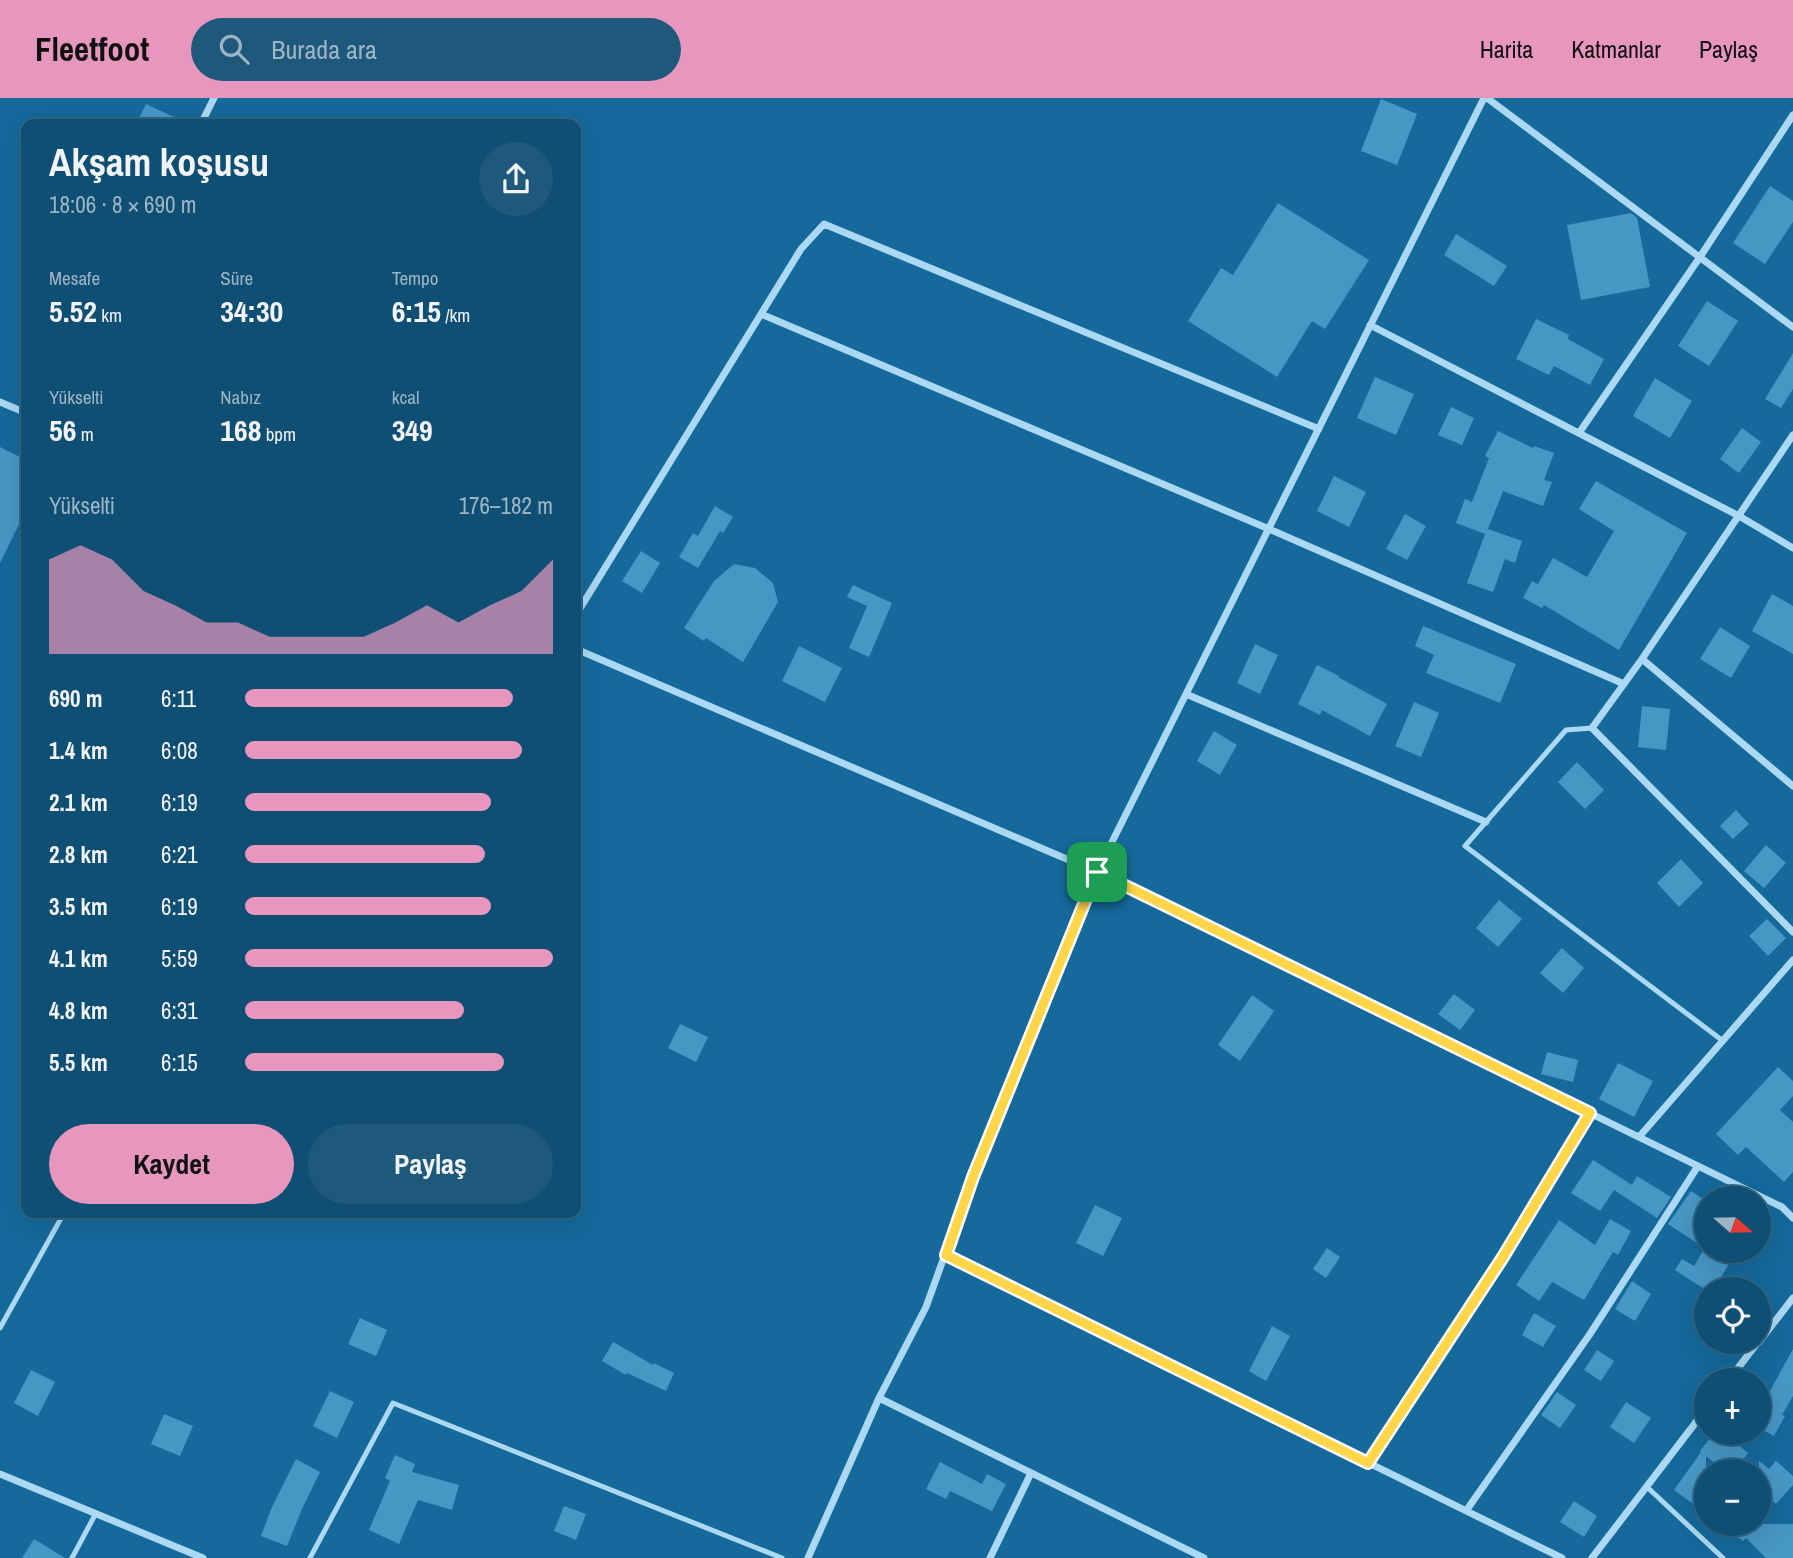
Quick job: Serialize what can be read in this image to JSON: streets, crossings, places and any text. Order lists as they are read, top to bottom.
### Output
{
  "north": "right",
  "page": {
    "header": "Fleetfoot",
    "search": "Burada ara",
    "nav": ["Harita", "Katmanlar", "Paylaş"],
    "heading": ["Akşam koşusu", "18:06 · 8 × 690 m"],
    "stats": [
      ["Mesafe", "5.52 km"],
      ["Süre", "34:30"],
      ["Tempo", "6:15 /km"],
      ["Yükselti", "56 m"],
      ["Nabız", "168 bpm"],
      ["kcal", "349"]
    ],
    "chart": ["Yükselti", "176–182 m"],
    "list": [
      {
        "name": "690 m",
        "note": "6:11"
      },
      {
        "name": "1.4 km",
        "note": "6:08"
      },
      {
        "name": "2.1 km",
        "note": "6:19"
      },
      {
        "name": "2.8 km",
        "note": "6:21"
      },
      {
        "name": "3.5 km",
        "note": "6:19"
      },
      {
        "name": "4.1 km",
        "note": "5:59"
      },
      {
        "name": "4.8 km",
        "note": "6:31"
      },
      {
        "name": "5.5 km",
        "note": "6:15"
      }
    ],
    "buttons": ["Kaydet", "Paylaş"],
    "map_buttons": ["+", "−"]
  }
}
